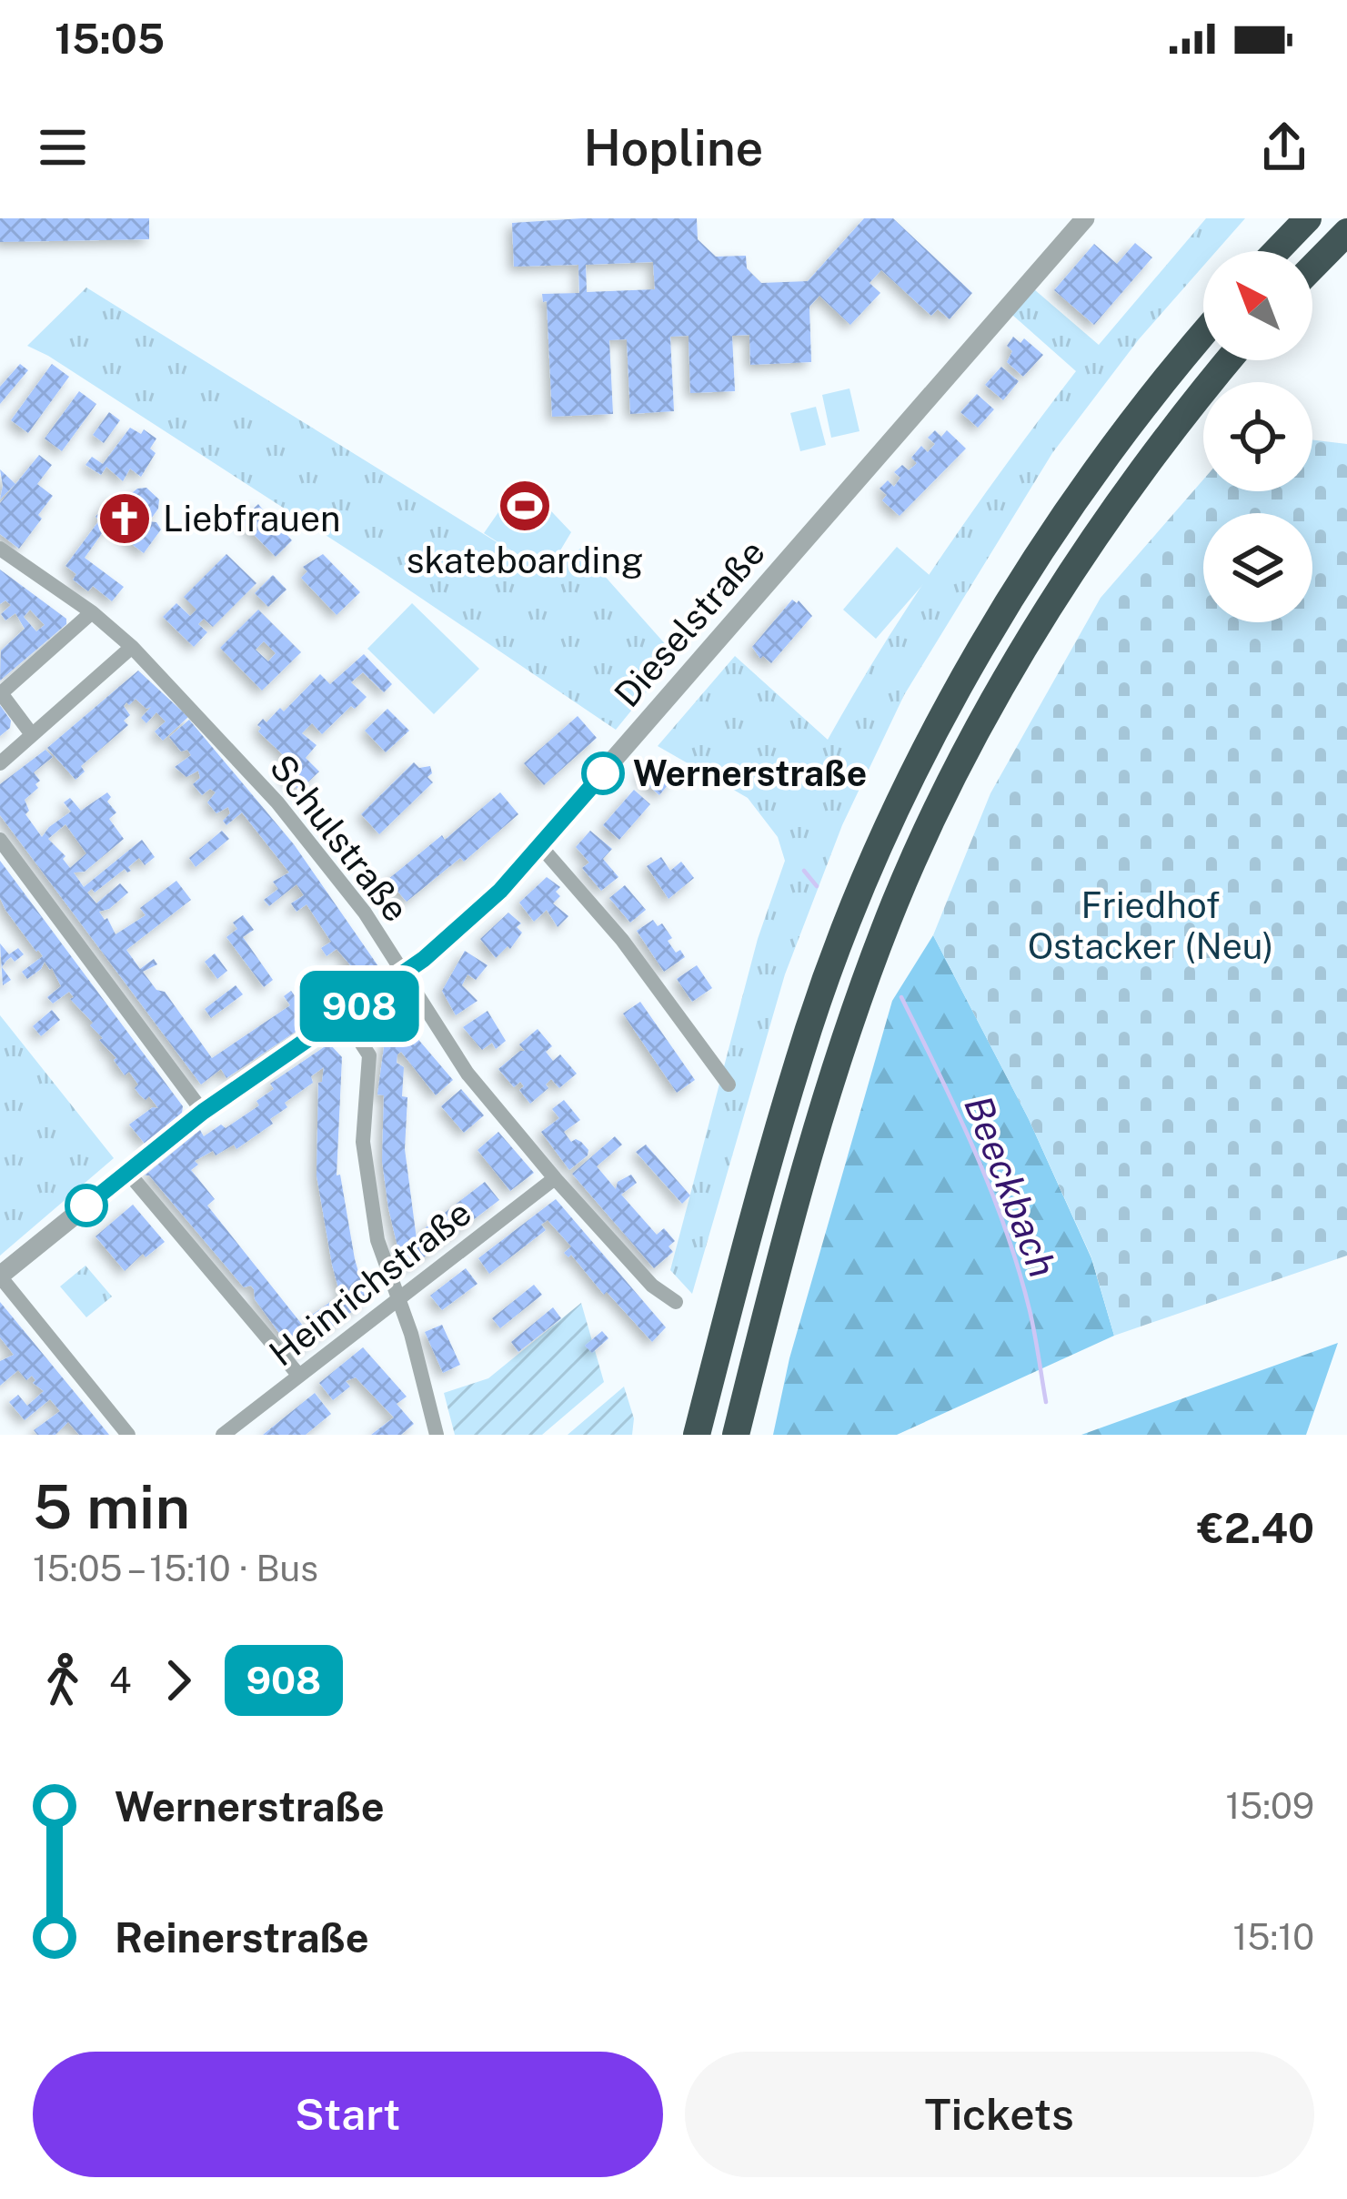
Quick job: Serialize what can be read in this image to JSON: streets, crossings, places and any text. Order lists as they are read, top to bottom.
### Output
{
  "streets": {
    "street": ["Dieselstraße", "Schulstraße", "Heinrichstraße"]
  },
  "crossings": [
    ["Dieselstraße", "Schulstraße"],
    ["Schulstraße", "Heinrichstraße"]
  ],
  "water": ["Beeckbach"],
  "parks": ["Friedhof Ostacker (Neu)"],
  "places": {
    "sports": ["skateboarding"],
    "church": ["Liebfrauen"],
    "other": ["Wernerstraße"]
  },
  "lines": ["bus line 908"],
  "north": "top left",
  "page": {
    "status": "15:05",
    "header": "Hopline",
    "on_map": "908",
    "heading": ["5 min", "15:05 – 15:10 · Bus", "€2.40"],
    "legs": ["4", "908"],
    "list": [
      {
        "name": "Wernerstraße",
        "value": "15:09"
      },
      {
        "name": "Reinerstraße",
        "value": "15:10"
      }
    ],
    "buttons": ["Start", "Tickets"]
  }
}
